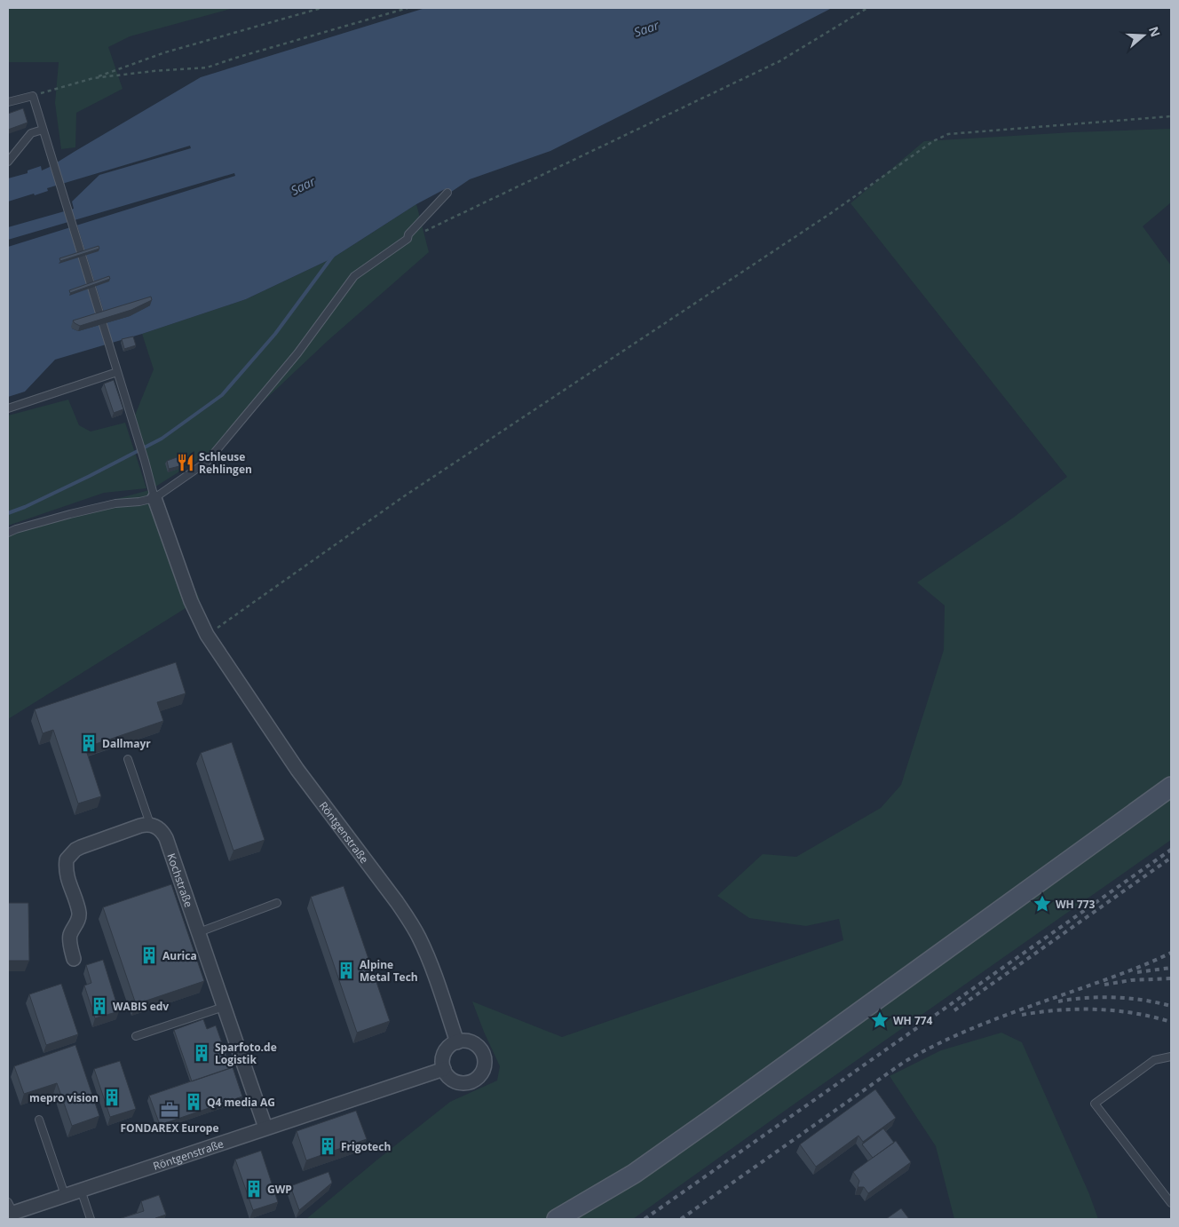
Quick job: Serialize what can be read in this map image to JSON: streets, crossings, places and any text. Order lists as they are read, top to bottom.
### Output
{
  "streets": {
    "street": ["Röntgenstraße", "Kochstraße"]
  },
  "crossings": [
    ["Röntgenstraße", "Kochstraße"]
  ],
  "water": ["Saar"],
  "places": {
    "restaurant": ["Schleuse Rehlingen"],
    "building": [
      "Dallmayr",
      "Aurica",
      "Alpine Metal Tech",
      "WABIS edv",
      "Sparfoto.de Logistik",
      "mepro vision",
      "Q4 media AG",
      "Frigotech",
      "GWP"
    ],
    "place": ["WH 773", "WH 774"],
    "office": ["FONDAREX Europe"]
  },
  "north": "right"
}
